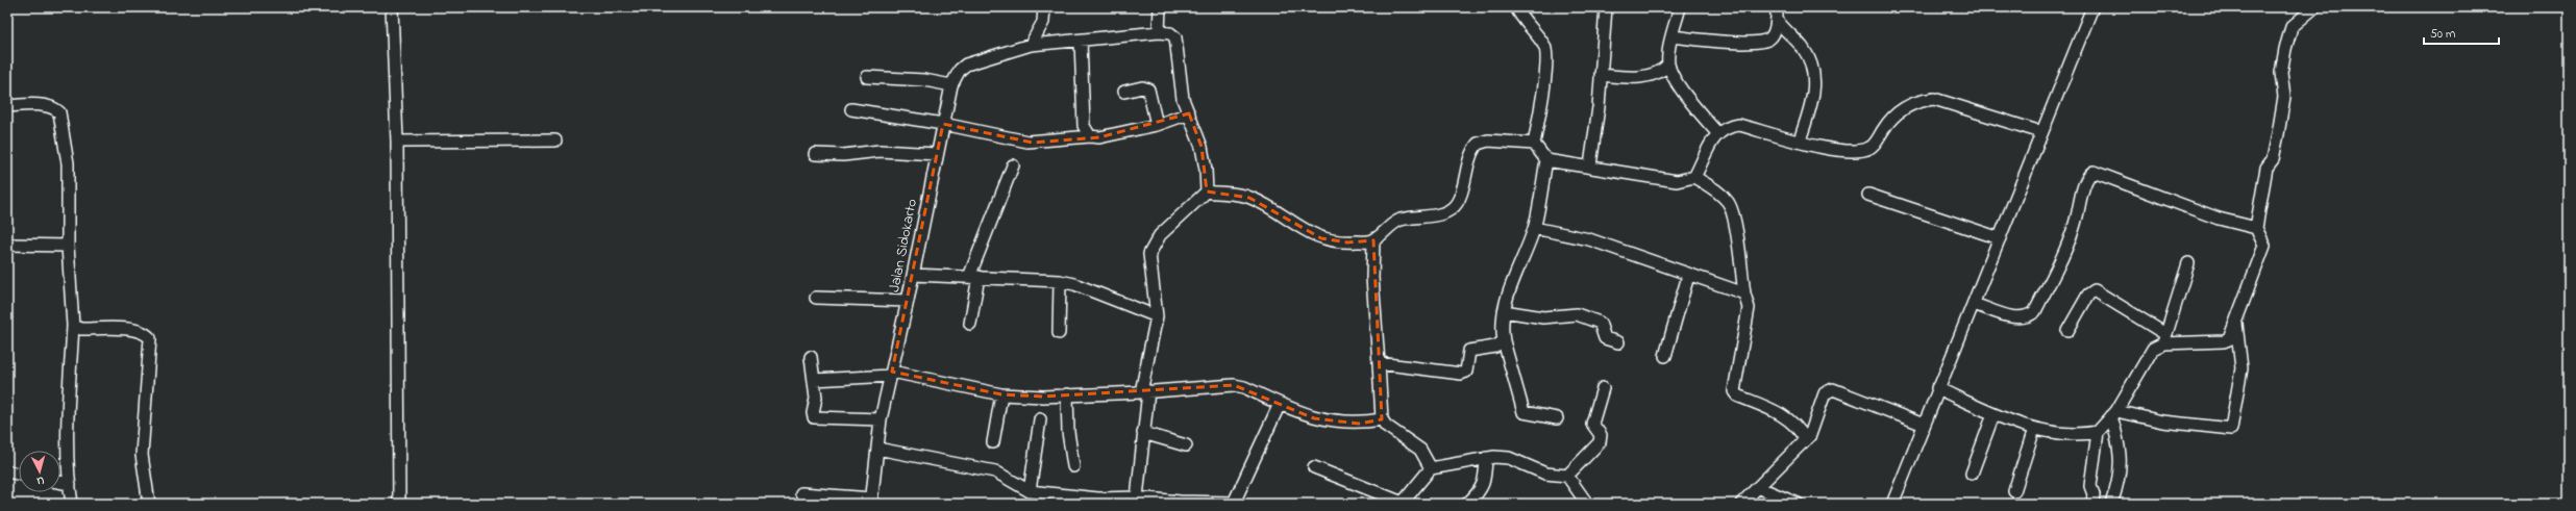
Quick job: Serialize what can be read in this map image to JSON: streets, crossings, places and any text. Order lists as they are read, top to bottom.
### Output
{
  "streets": {
    "street": ["Jalan Sidokarto"]
  },
  "scale_bar": "50 m",
  "north": "bottom"
}
